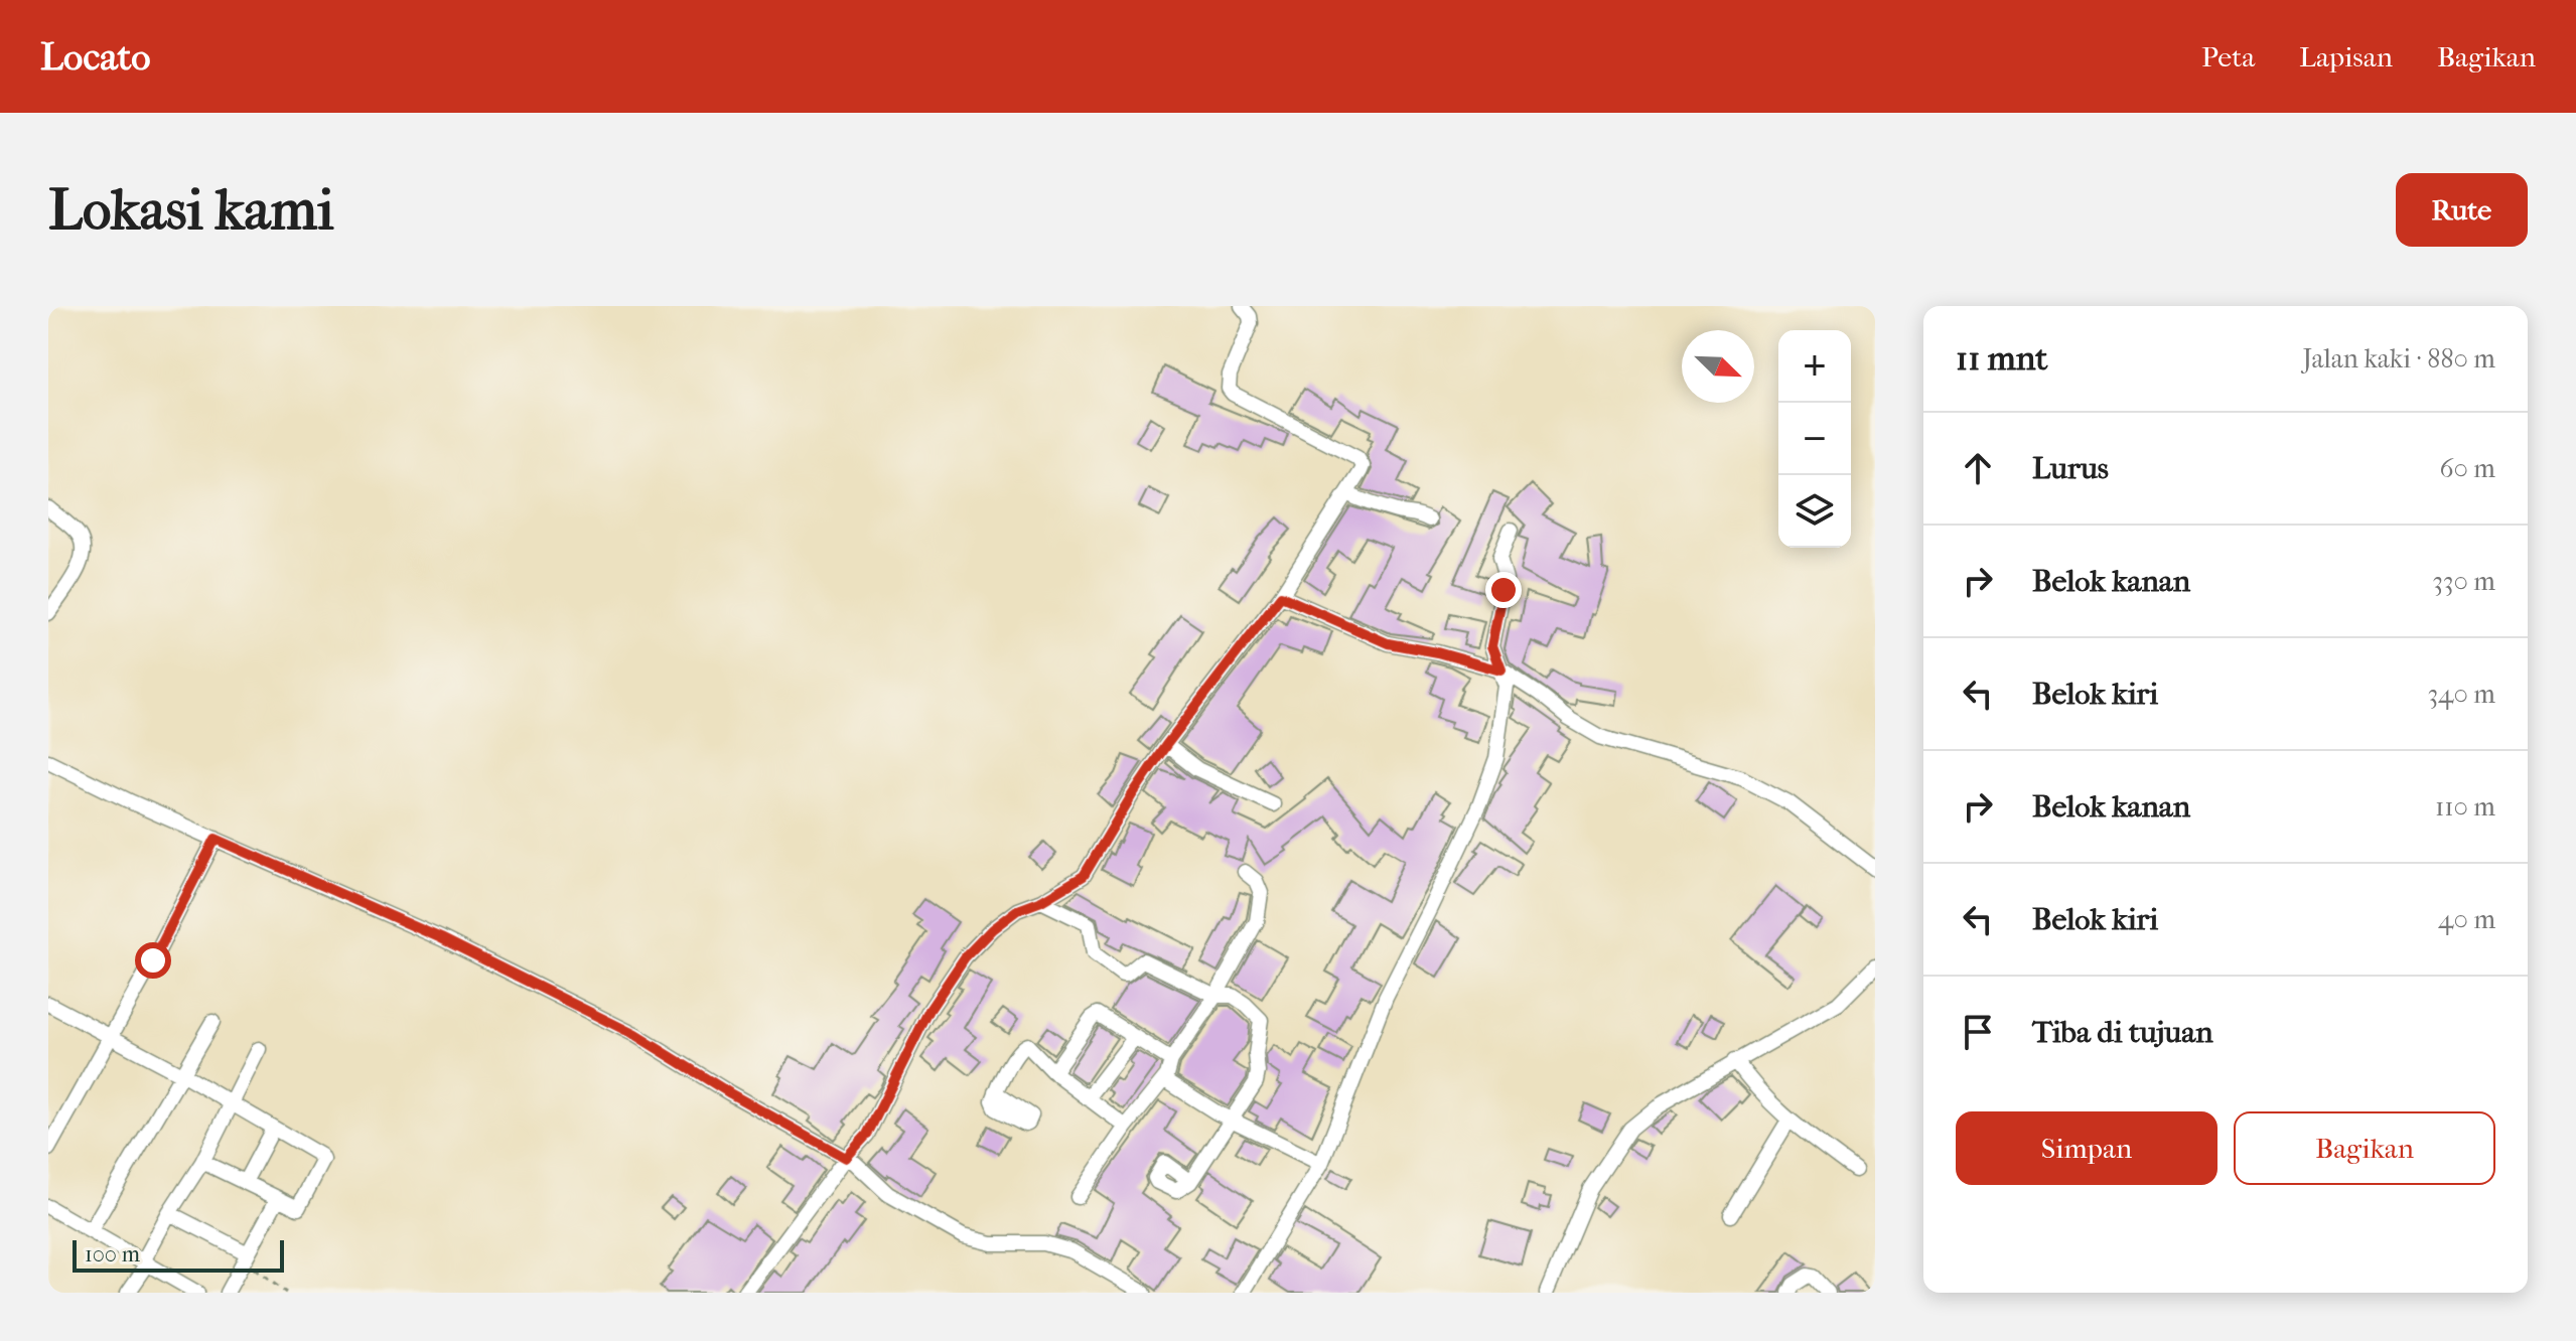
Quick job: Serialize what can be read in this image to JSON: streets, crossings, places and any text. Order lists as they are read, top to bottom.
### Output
{
  "scale_bar": "100 m",
  "north": "bottom right",
  "page": {
    "header": "Locato",
    "nav": ["Peta", "Lapisan", "Bagikan"],
    "buttons": [
      "Rute",
      ["Simpan", "Bagikan"]
    ],
    "title": "Lokasi kami",
    "heading": ["11 mnt", "Jalan kaki · 880 m"],
    "map_buttons": ["+", "−"],
    "list": [
      ["Lurus", "60 m"],
      ["Belok kanan", "330 m"],
      ["Belok kiri", "340 m"],
      ["Belok kanan", "110 m"],
      ["Belok kiri", "40 m"],
      "Tiba di tujuan"
    ],
    "scale": "100 m"
  }
}
